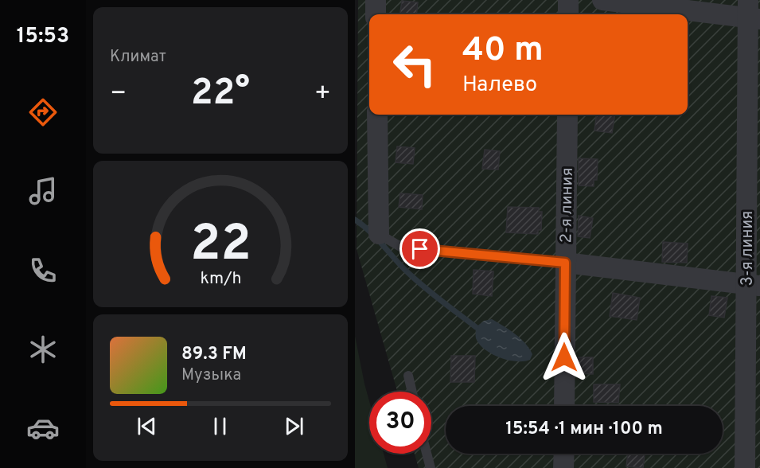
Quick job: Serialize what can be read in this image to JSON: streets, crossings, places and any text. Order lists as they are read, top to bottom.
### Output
{
  "streets": {
    "street": ["2-я линия", "3-я линия"]
  },
  "page": {
    "tabs": "15:53",
    "tile": "Климат",
    "turn": ["40 m", "Налево"],
    "heat": ["−", "22°", "+"],
    "song": ["89.3 FM", "Музыка"],
    "limit": "30",
    "trip": "15:54 · 1 мин · 100 m",
    "gauge": ["22", "km/h"]
  }
}
